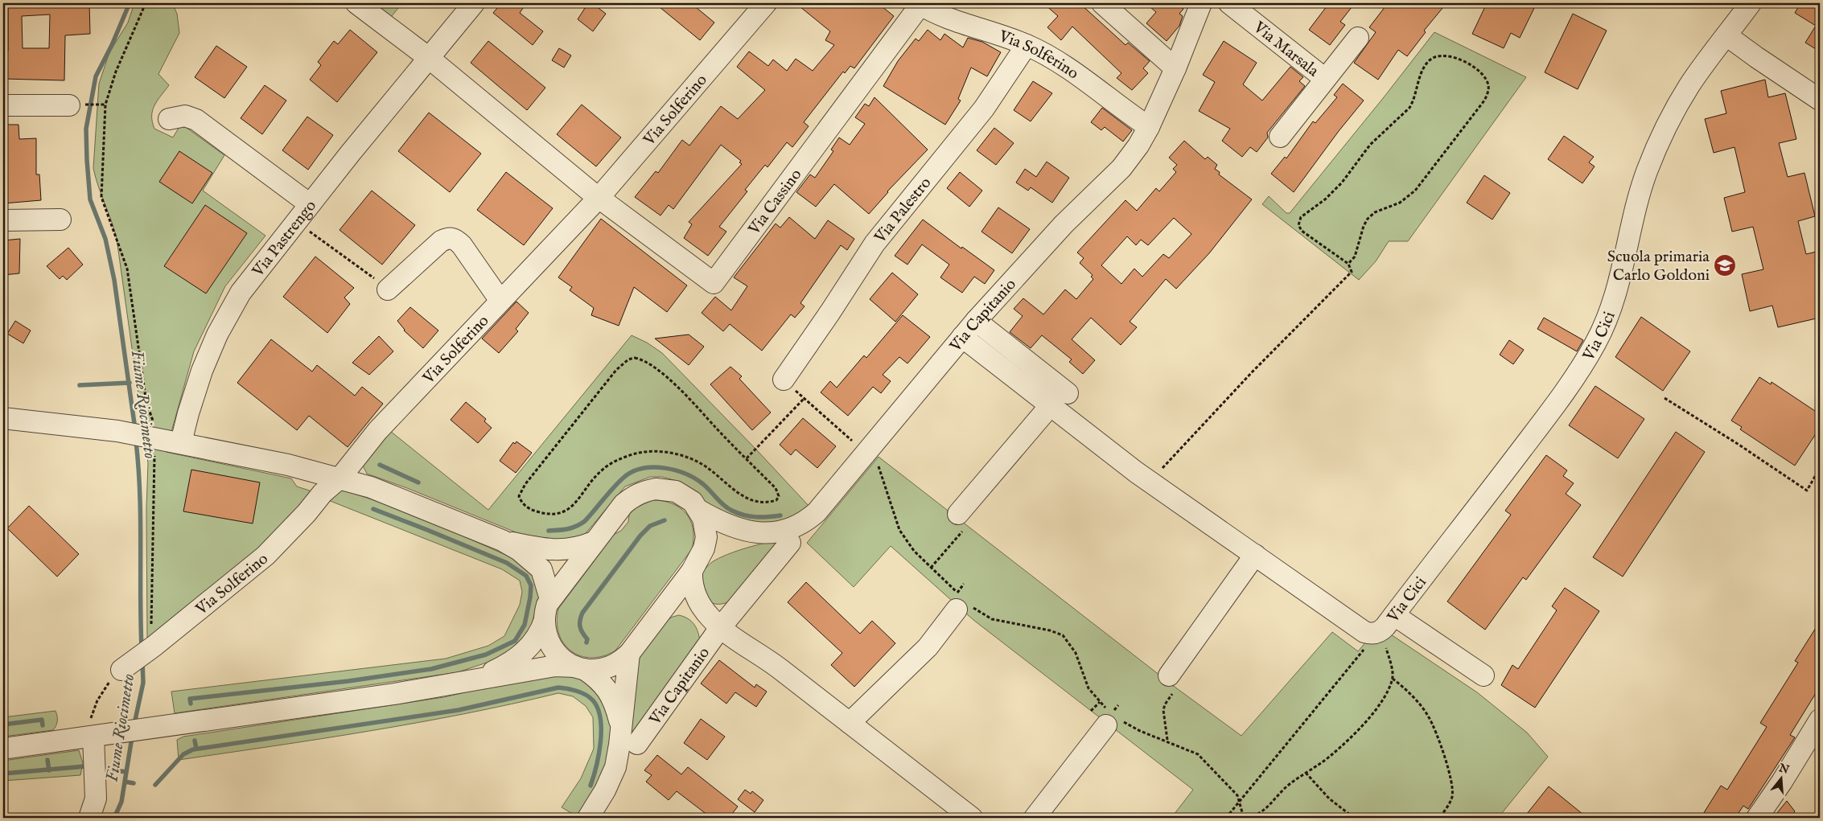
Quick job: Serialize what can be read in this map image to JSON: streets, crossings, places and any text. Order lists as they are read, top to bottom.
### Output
{
  "streets": {
    "street": [
      "Via Marsala",
      "Via Solferino",
      "Via Cassino",
      "Via Palestro",
      "Via Pastrengo",
      "Via Capitanio",
      "Via Cici"
    ]
  },
  "crossings": [
    ["Via Solferino", "Via Cassino"],
    ["Via Solferino", "Via Palestro"],
    ["Via Solferino", "Via Capitanio"]
  ],
  "water": ["Fiume Riocimetto"],
  "places": {
    "school or university": ["Scuola primaria Carlo Goldoni"]
  },
  "north": "top"
}
